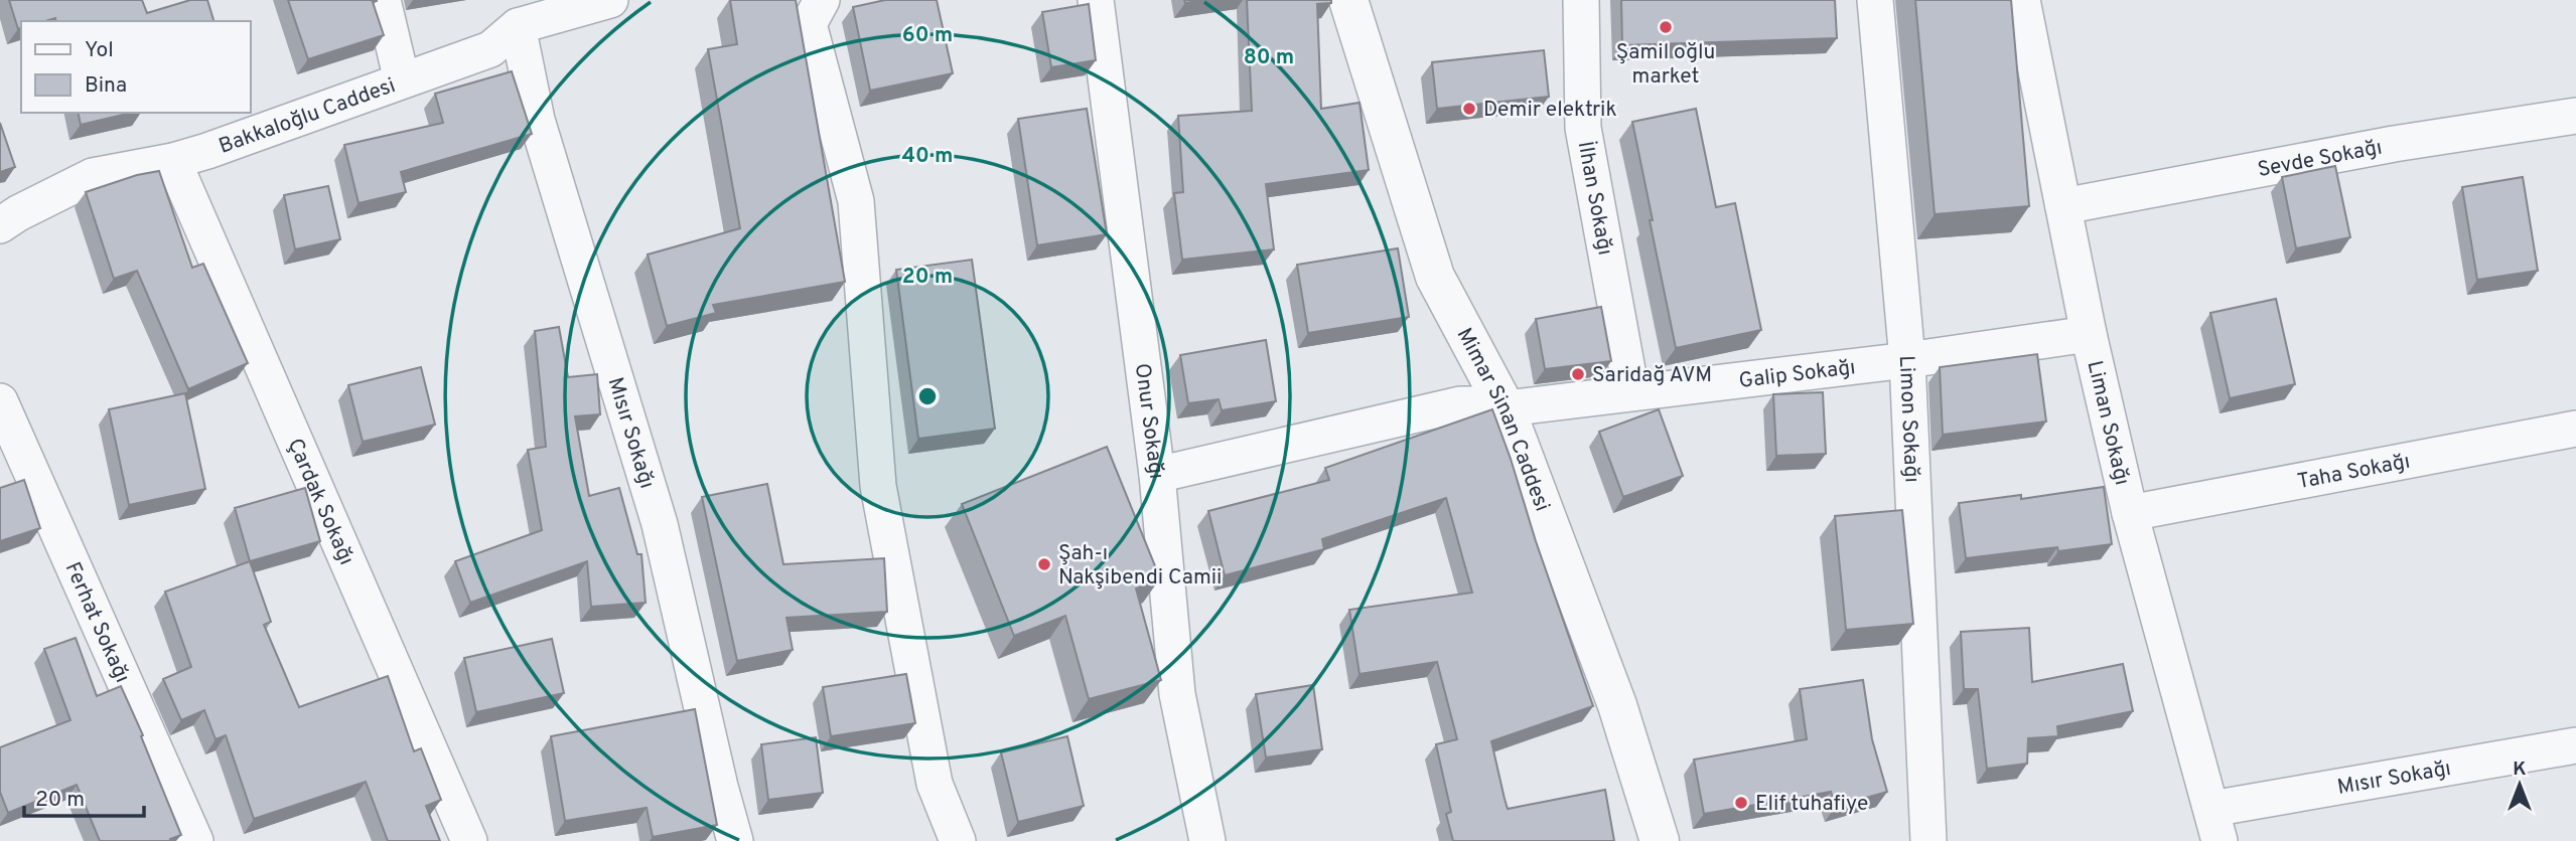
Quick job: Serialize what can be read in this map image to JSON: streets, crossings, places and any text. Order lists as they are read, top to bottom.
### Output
{
  "streets": {
    "street": [
      "Bakkaloğlu Caddesi",
      "Sevde Sokağı",
      "İlhan Sokağı",
      "Galip Sokağı",
      "Mimar Sinan Caddesi",
      "Limon Sokağı",
      "Onur Sokağı",
      "Liman Sokağı",
      "Mısır Sokağı",
      "Taha Sokağı",
      "Çardak Sokağı",
      "Ferhat Sokağı"
    ]
  },
  "crossings": [
    ["Bakkaloğlu Caddesi", "Mısır Sokağı"],
    ["Bakkaloğlu Caddesi", "Çardak Sokağı"],
    ["Sevde Sokağı", "Liman Sokağı"],
    ["İlhan Sokağı", "Galip Sokağı"],
    ["Galip Sokağı", "Mimar Sinan Caddesi"],
    ["Galip Sokağı", "Limon Sokağı"],
    ["Galip Sokağı", "Onur Sokağı"],
    ["Galip Sokağı", "Liman Sokağı"],
    ["Liman Sokağı", "Mısır Sokağı"],
    ["Liman Sokağı", "Taha Sokağı"]
  ],
  "places": [
    "Şamil oğlu market",
    "Demir elektrik",
    "Saridağ AVM",
    "Şah-ı Nakşibendi Camii",
    "Elif tuhafiye"
  ],
  "legend": ["Yol", "Bina"],
  "scale_bar": "20 m",
  "north": "top",
  "rings": [
    "60 m",
    "80 m",
    "40 m",
    "20 m"
  ]
}
